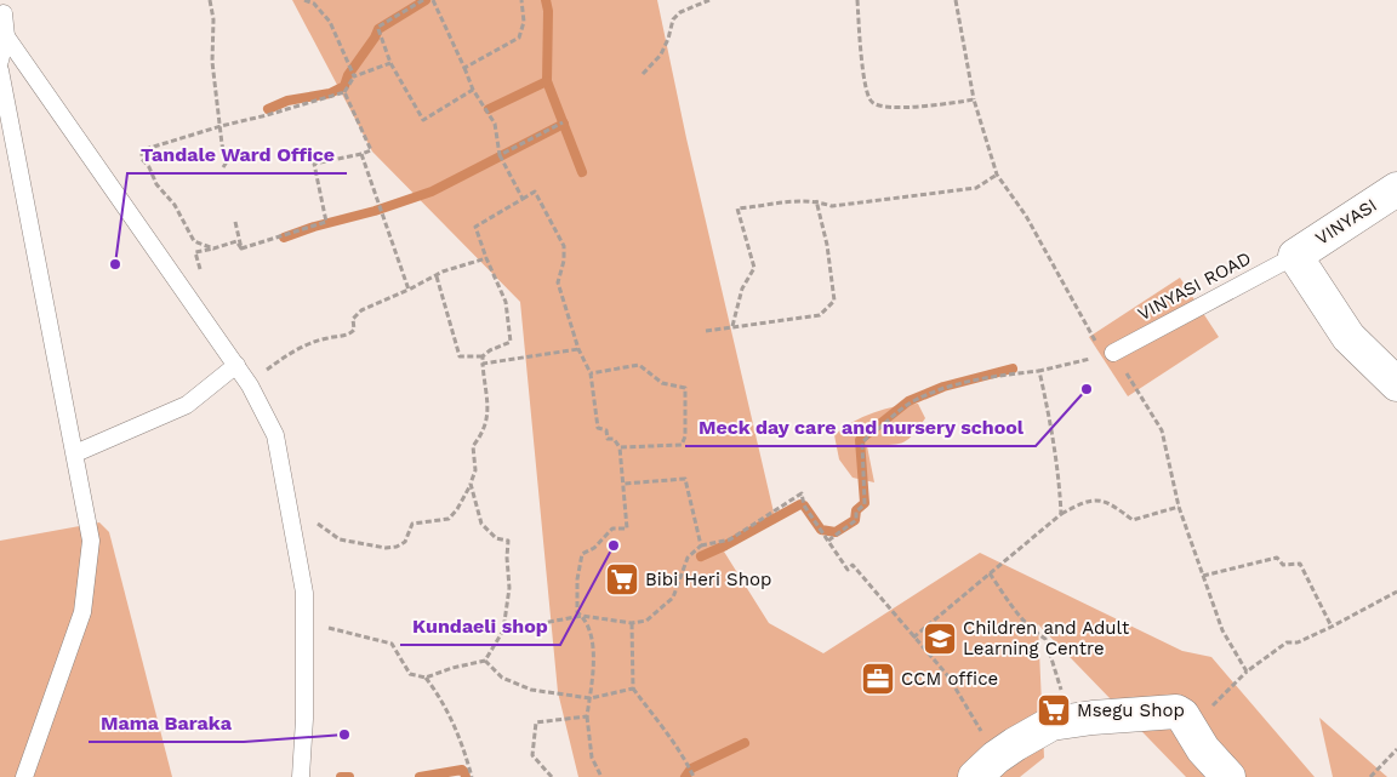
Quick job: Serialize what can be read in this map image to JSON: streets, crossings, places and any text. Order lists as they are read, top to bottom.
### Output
{
  "streets": {
    "street": ["VINYASI"],
    "lane": ["VINYASI ROAD"]
  },
  "crossings": [
    ["VINYASI", "VINYASI ROAD"]
  ],
  "places": {
    "other": [
      "Tandale Ward Office",
      "Meck day care and nursery school",
      "Kundaeli shop",
      "Mama Baraka"
    ],
    "supermarket": ["Bibi Heri Shop", "Msegu Shop"],
    "school or university": ["Children and Adult Learning Centre"],
    "office": ["CCM office"]
  }
}
